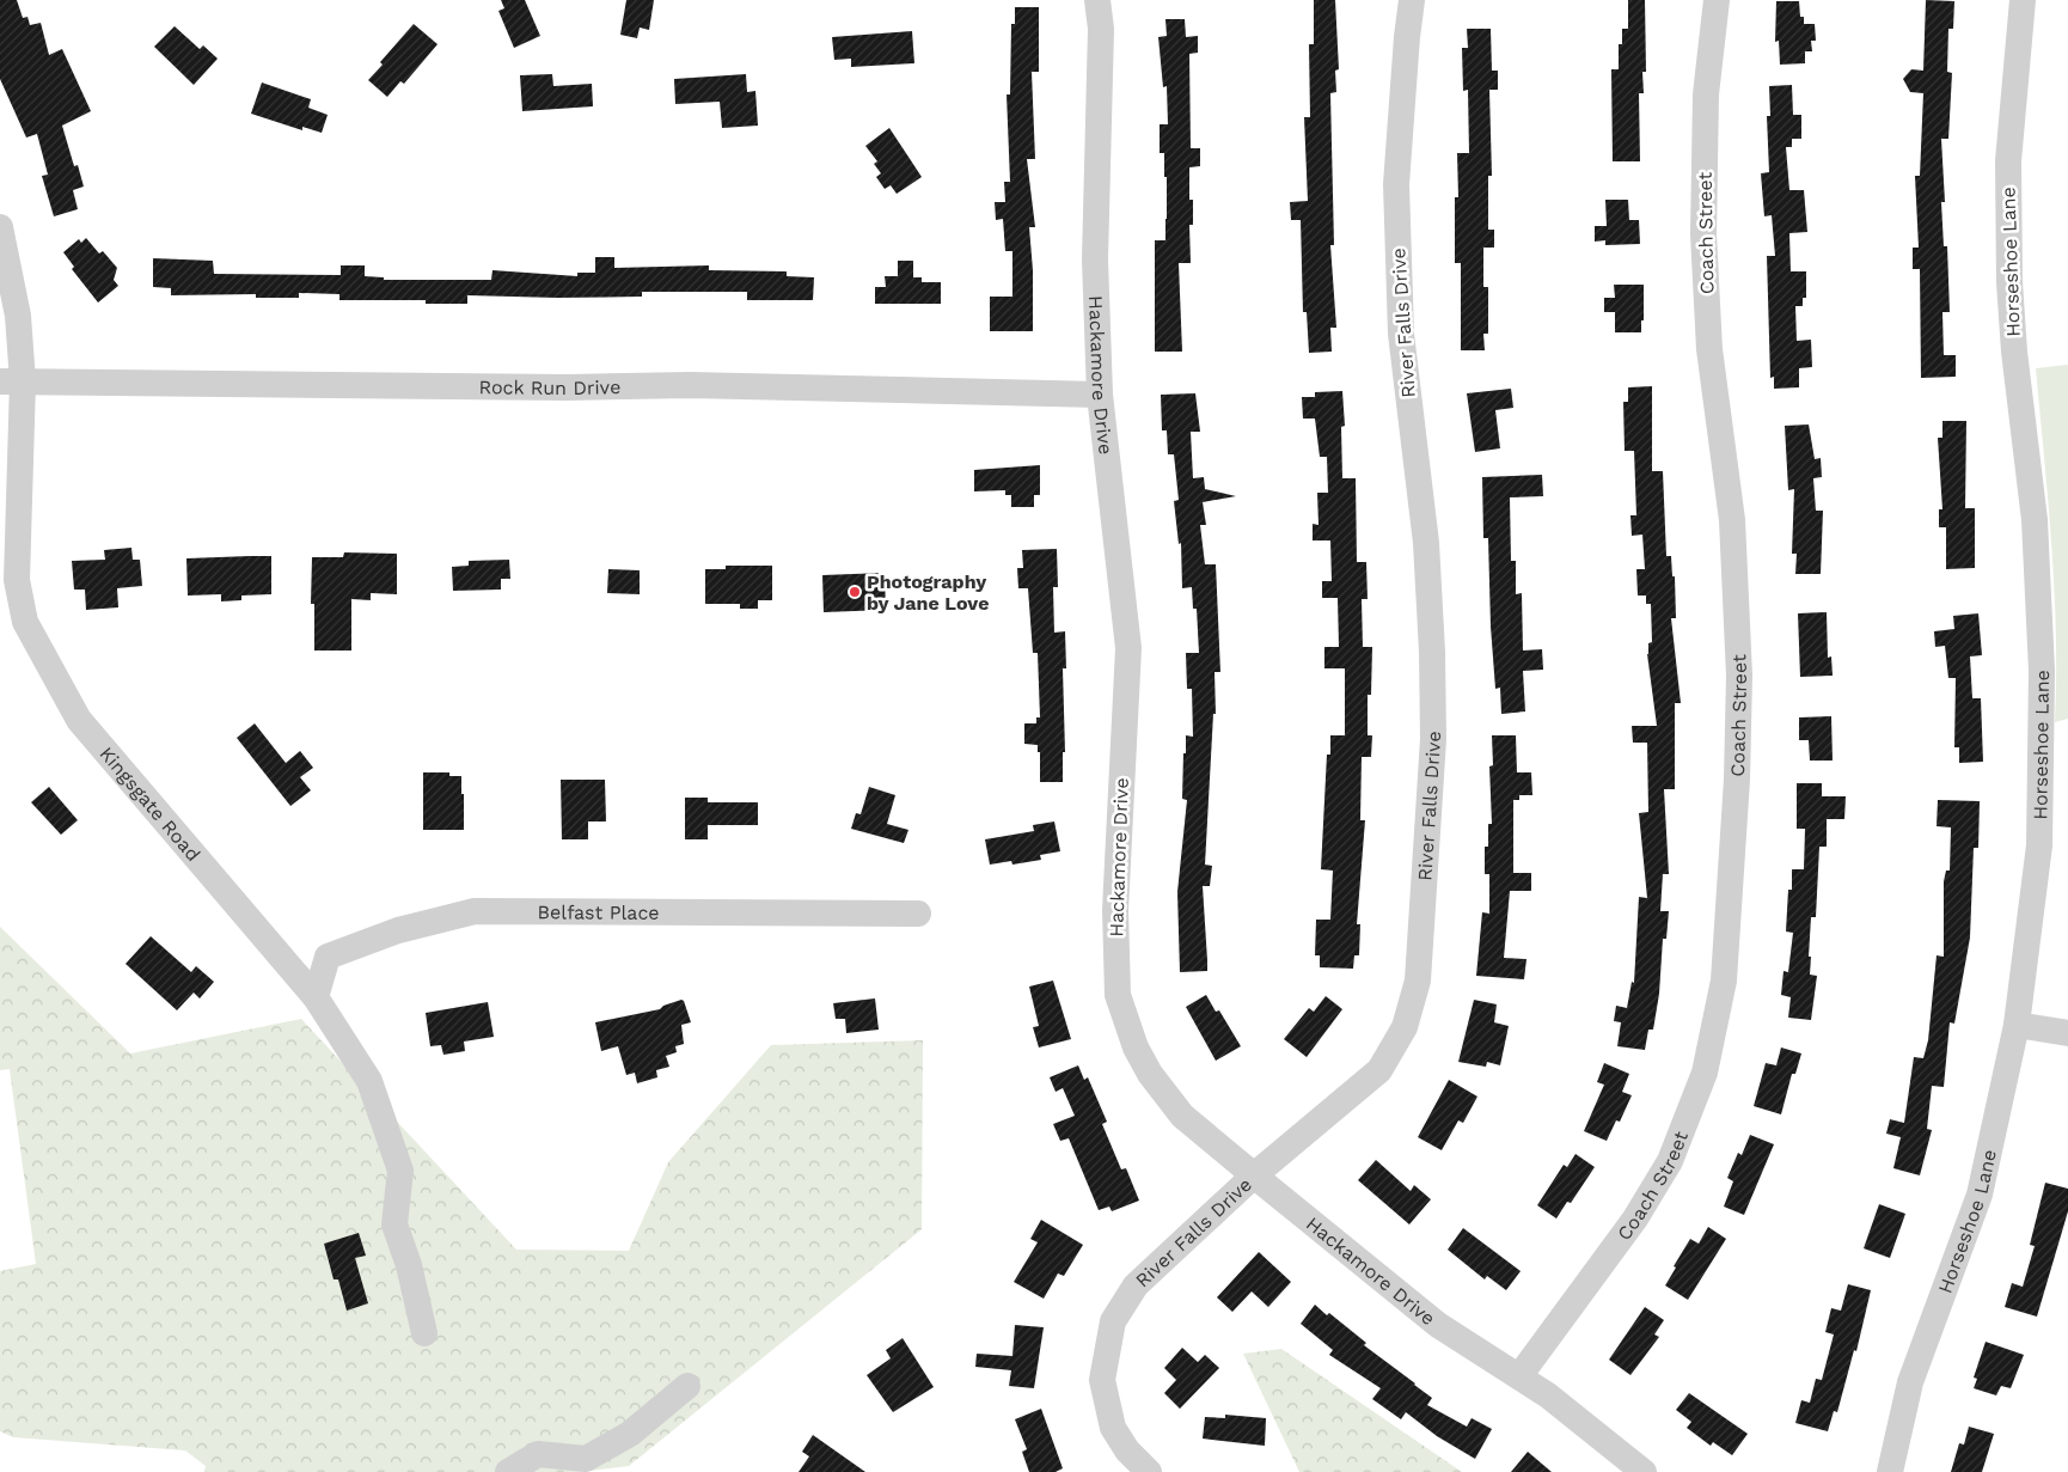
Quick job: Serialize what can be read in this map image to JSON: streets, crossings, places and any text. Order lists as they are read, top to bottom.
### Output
{
  "streets": {
    "street": [
      "Coach Street",
      "Horseshoe Lane",
      "River Falls Drive",
      "Hackamore Drive",
      "Rock Run Drive",
      "Kingsgate Road",
      "Belfast Place"
    ]
  },
  "crossings": [
    ["Coach Street", "Hackamore Drive"],
    ["River Falls Drive", "Hackamore Drive"],
    ["Hackamore Drive", "Rock Run Drive"],
    ["Rock Run Drive", "Kingsgate Road"],
    ["Kingsgate Road", "Belfast Place"]
  ],
  "places": ["Photography by Jane Love"]
}
